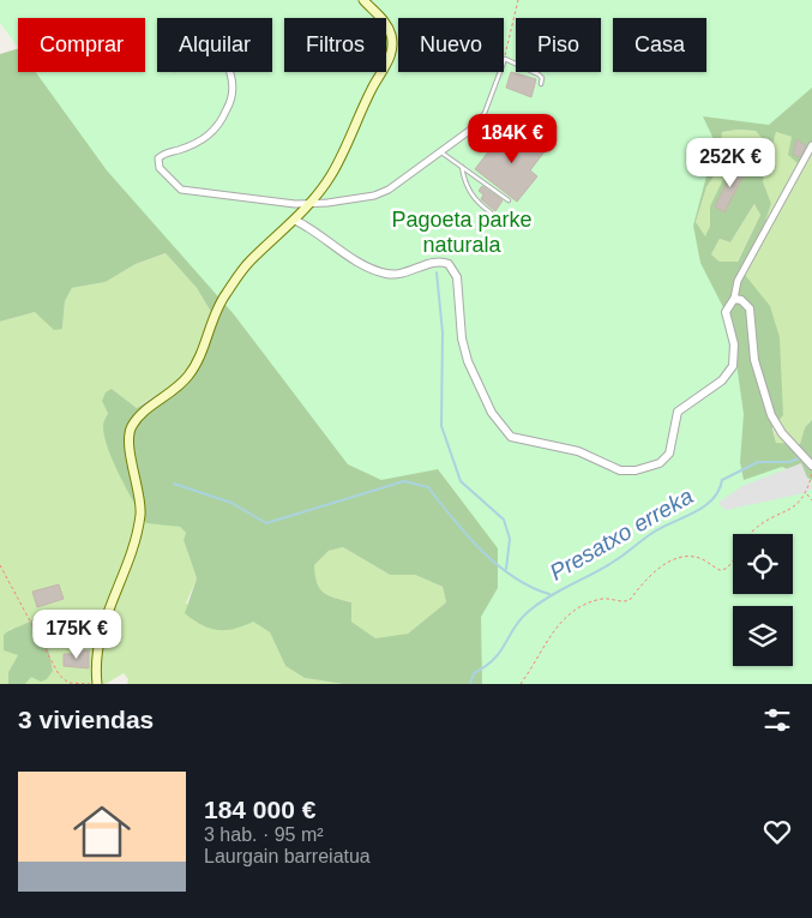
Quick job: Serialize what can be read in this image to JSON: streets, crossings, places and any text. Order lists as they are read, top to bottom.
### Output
{
  "water": ["Presatxo erreka"],
  "parks": ["Pagoeta parke naturala"],
  "page": {
    "chip": [
      "Comprar",
      "Alquilar",
      "Filtros",
      "Nuevo",
      "Piso",
      "Casa"
    ],
    "price": ["184K €", "252K €", "175K €"],
    "heading": "3 viviendas",
    "list": [
      {
        "name": "184 000 €",
        "note": "3 hab. · 95 m² · Laurgain barreiatua"
      }
    ]
  }
}
